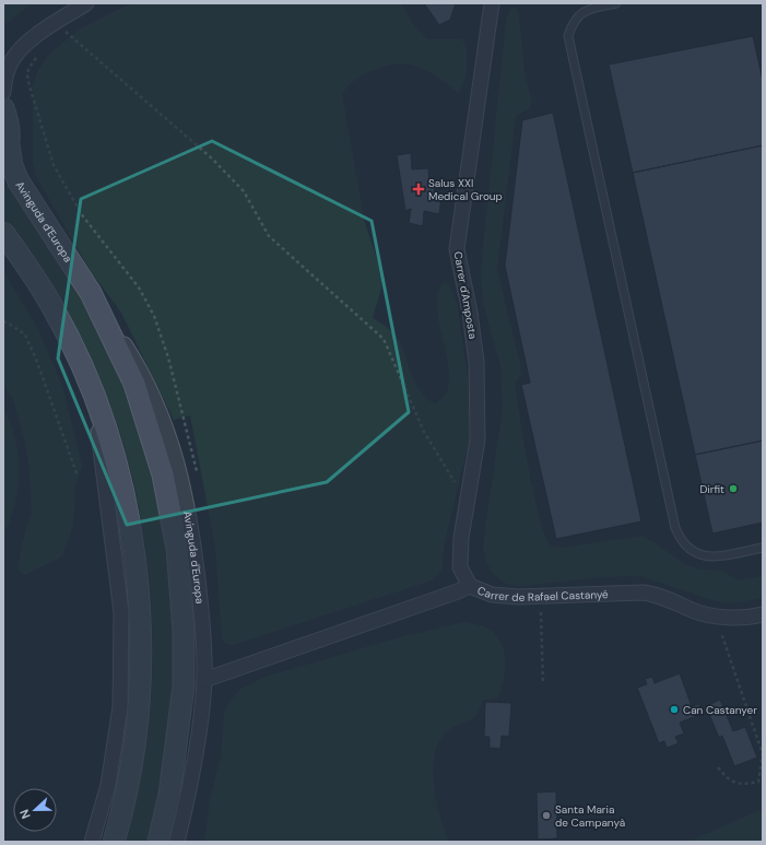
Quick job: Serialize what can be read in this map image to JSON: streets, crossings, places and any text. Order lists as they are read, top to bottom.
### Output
{
  "streets": {
    "street": ["Avinguda d'Europa", "Carrer d'Amposta", "Carrer de Rafael Castanyé"]
  },
  "crossings": [
    ["Avinguda d'Europa", "Carrer de Rafael Castanyé"],
    ["Carrer d'Amposta", "Carrer de Rafael Castanyé"]
  ],
  "places": {
    "health": ["Salus XXI Medical Group"],
    "other": ["Dirfit", "Can Castanyer", "Santa Maria de Campanyà"]
  },
  "north": "left"
}
